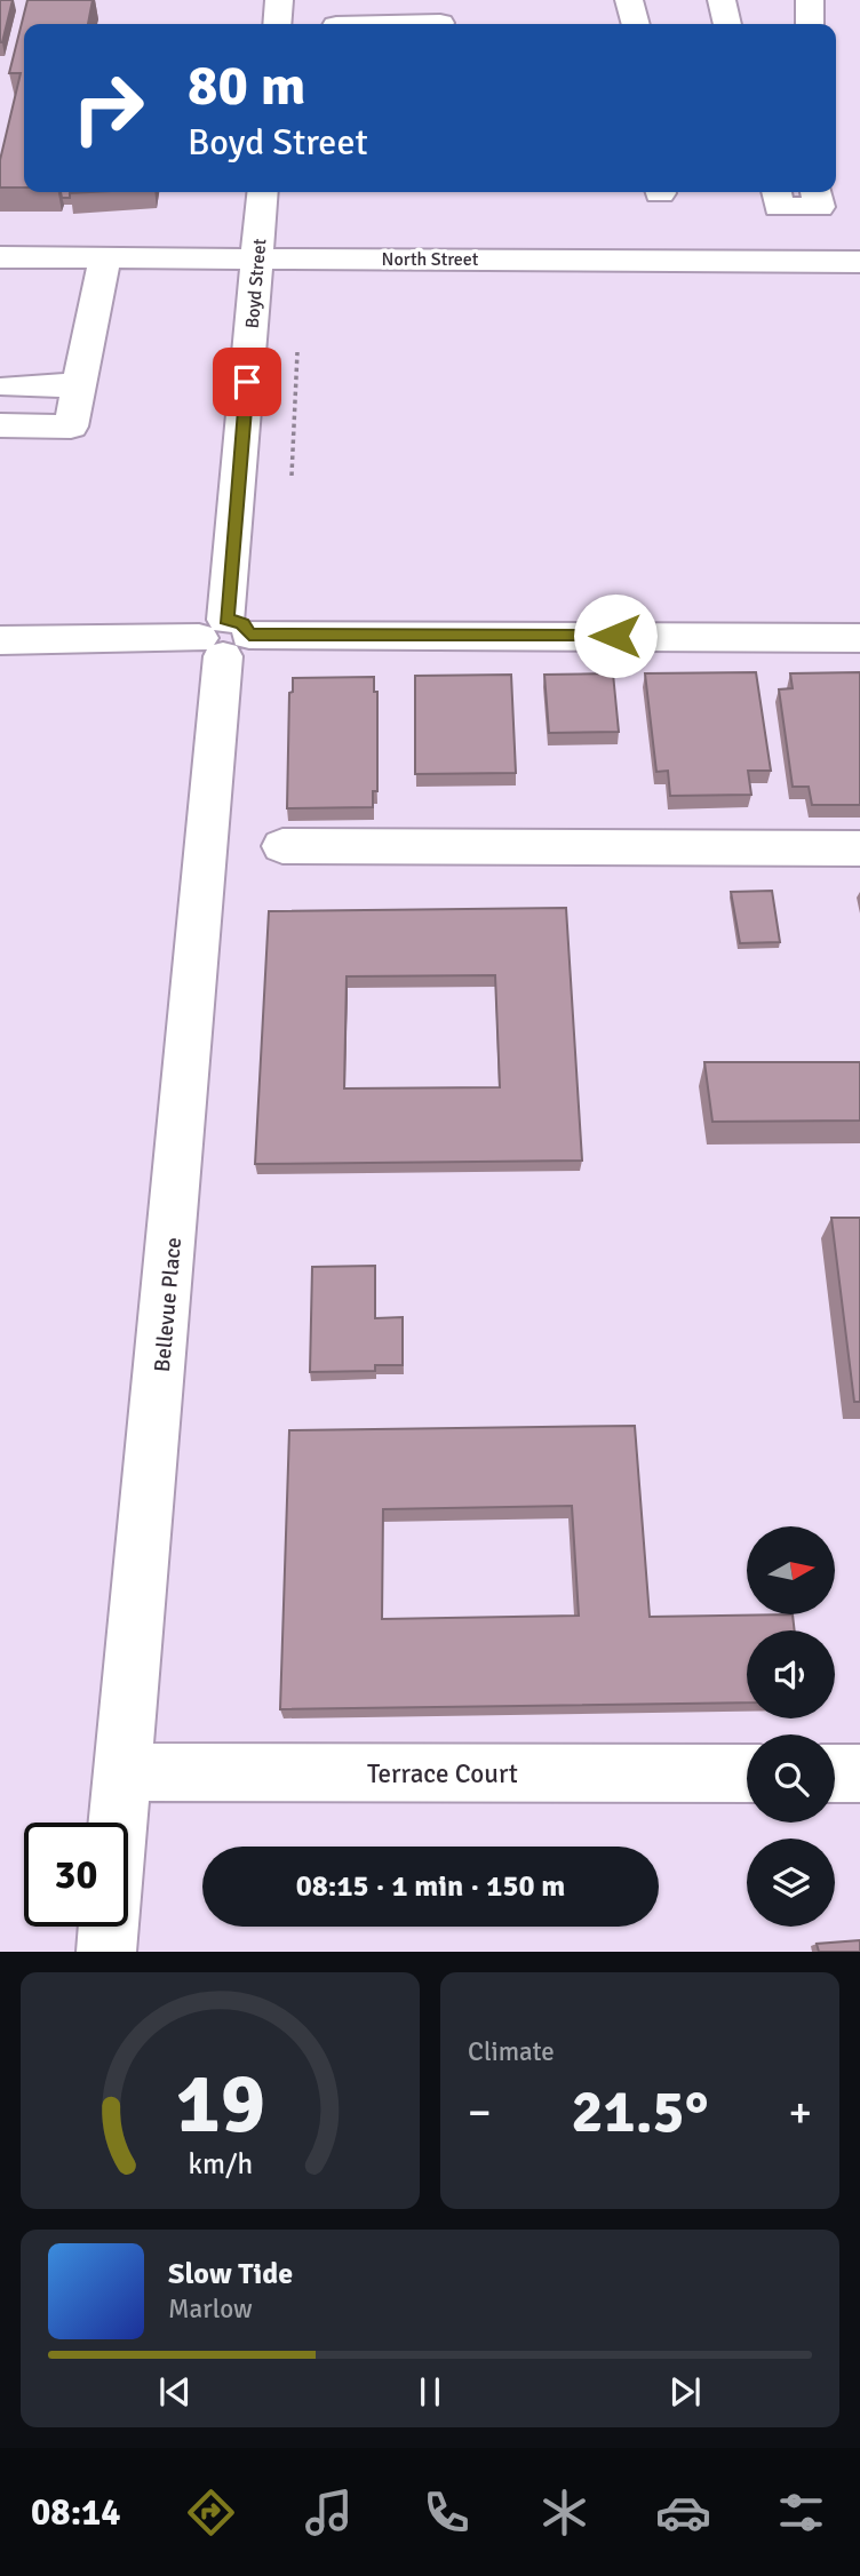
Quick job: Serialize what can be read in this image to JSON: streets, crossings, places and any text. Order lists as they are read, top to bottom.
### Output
{
  "streets": {
    "street": [
      "North Street",
      "Boyd Street",
      "Bellevue Place",
      "Terrace Court"
    ]
  },
  "crossings": [
    ["North Street", "Boyd Street"],
    ["Boyd Street", "Bellevue Place"],
    ["Bellevue Place", "Terrace Court"]
  ],
  "north": "right",
  "page": {
    "turn": ["80 m", "Boyd Street"],
    "limit": "30",
    "trip": "08:15 · 1 min · 150 m",
    "tile": "Climate",
    "heat": ["−", "21.5°", "+"],
    "song": ["Slow Tide", "Marlow"],
    "tabs": "08:14",
    "gauge": ["19", "km/h"]
  }
}
